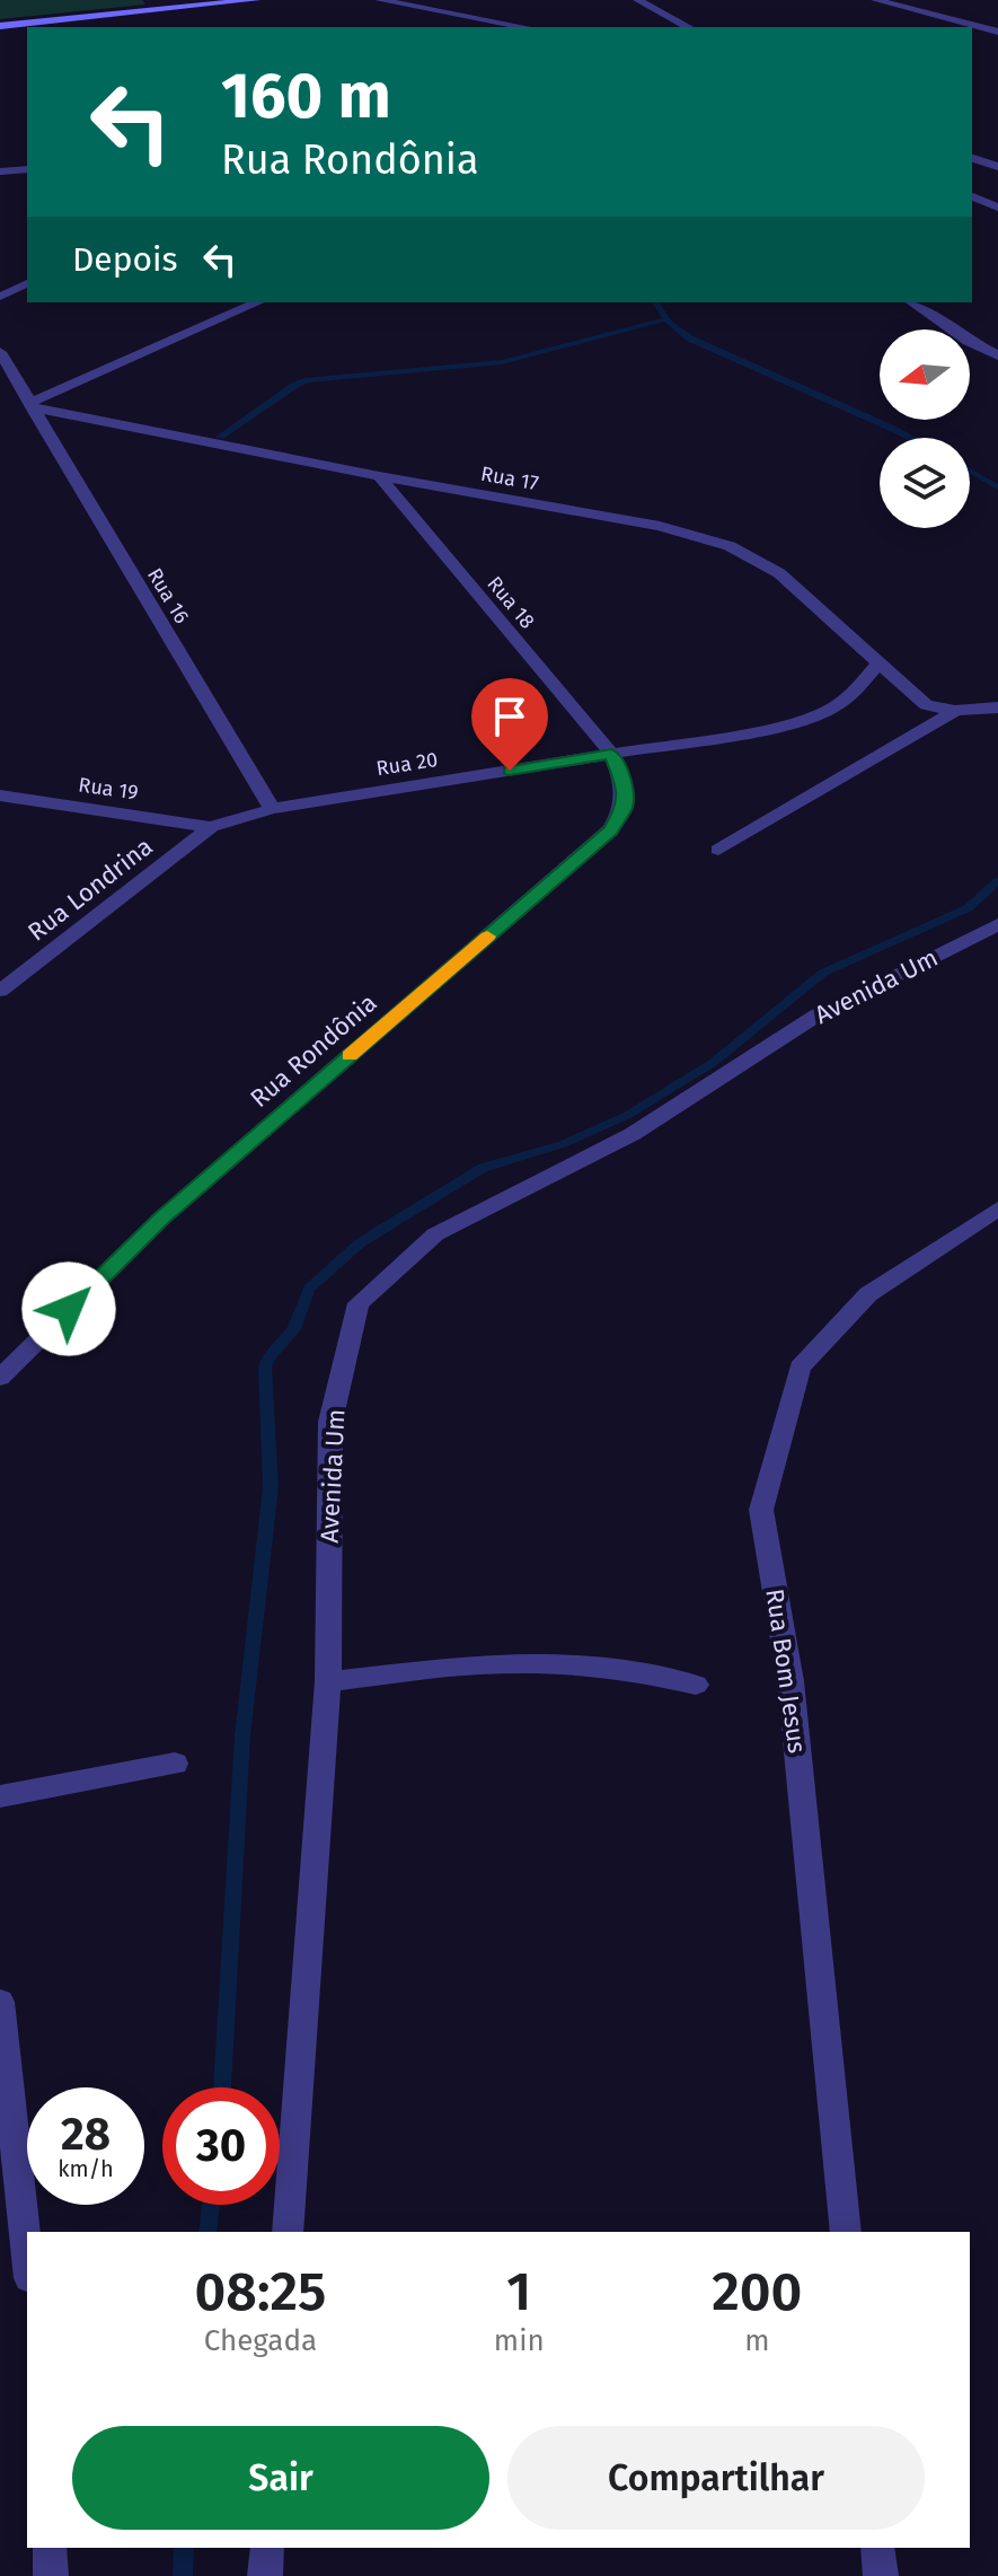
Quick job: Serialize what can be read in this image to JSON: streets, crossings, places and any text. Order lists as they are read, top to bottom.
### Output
{
  "streets": {
    "street": [
      "Rua 17",
      "Rua 16",
      "Rua 18",
      "Rua 20",
      "Rua 19",
      "Rua Londrina",
      "Avenida Um",
      "Rua Rondônia",
      "Rua Bom Jesus"
    ]
  },
  "crossings": [
    ["Rua 17", "Rua 16"],
    ["Rua 17", "Rua 18"],
    ["Rua 17", "Rua 20"],
    ["Rua 16", "Rua 20"],
    ["Rua 18", "Rua 20"],
    ["Rua 18", "Rua Rondônia"],
    ["Rua 20", "Rua 19"],
    ["Rua 20", "Rua Londrina"],
    ["Rua 20", "Rua Rondônia"],
    ["Rua 19", "Rua Londrina"]
  ],
  "north": "left",
  "page": {
    "turn": ["160 m", "Rua Rondônia"],
    "then": "Depois",
    "speed": "28 km/h",
    "limit": "30",
    "eta": [
      "08:25",
      "Chegada",
      "1",
      "min",
      "200",
      "m"
    ],
    "buttons": ["Sair", "Compartilhar"]
  }
}
